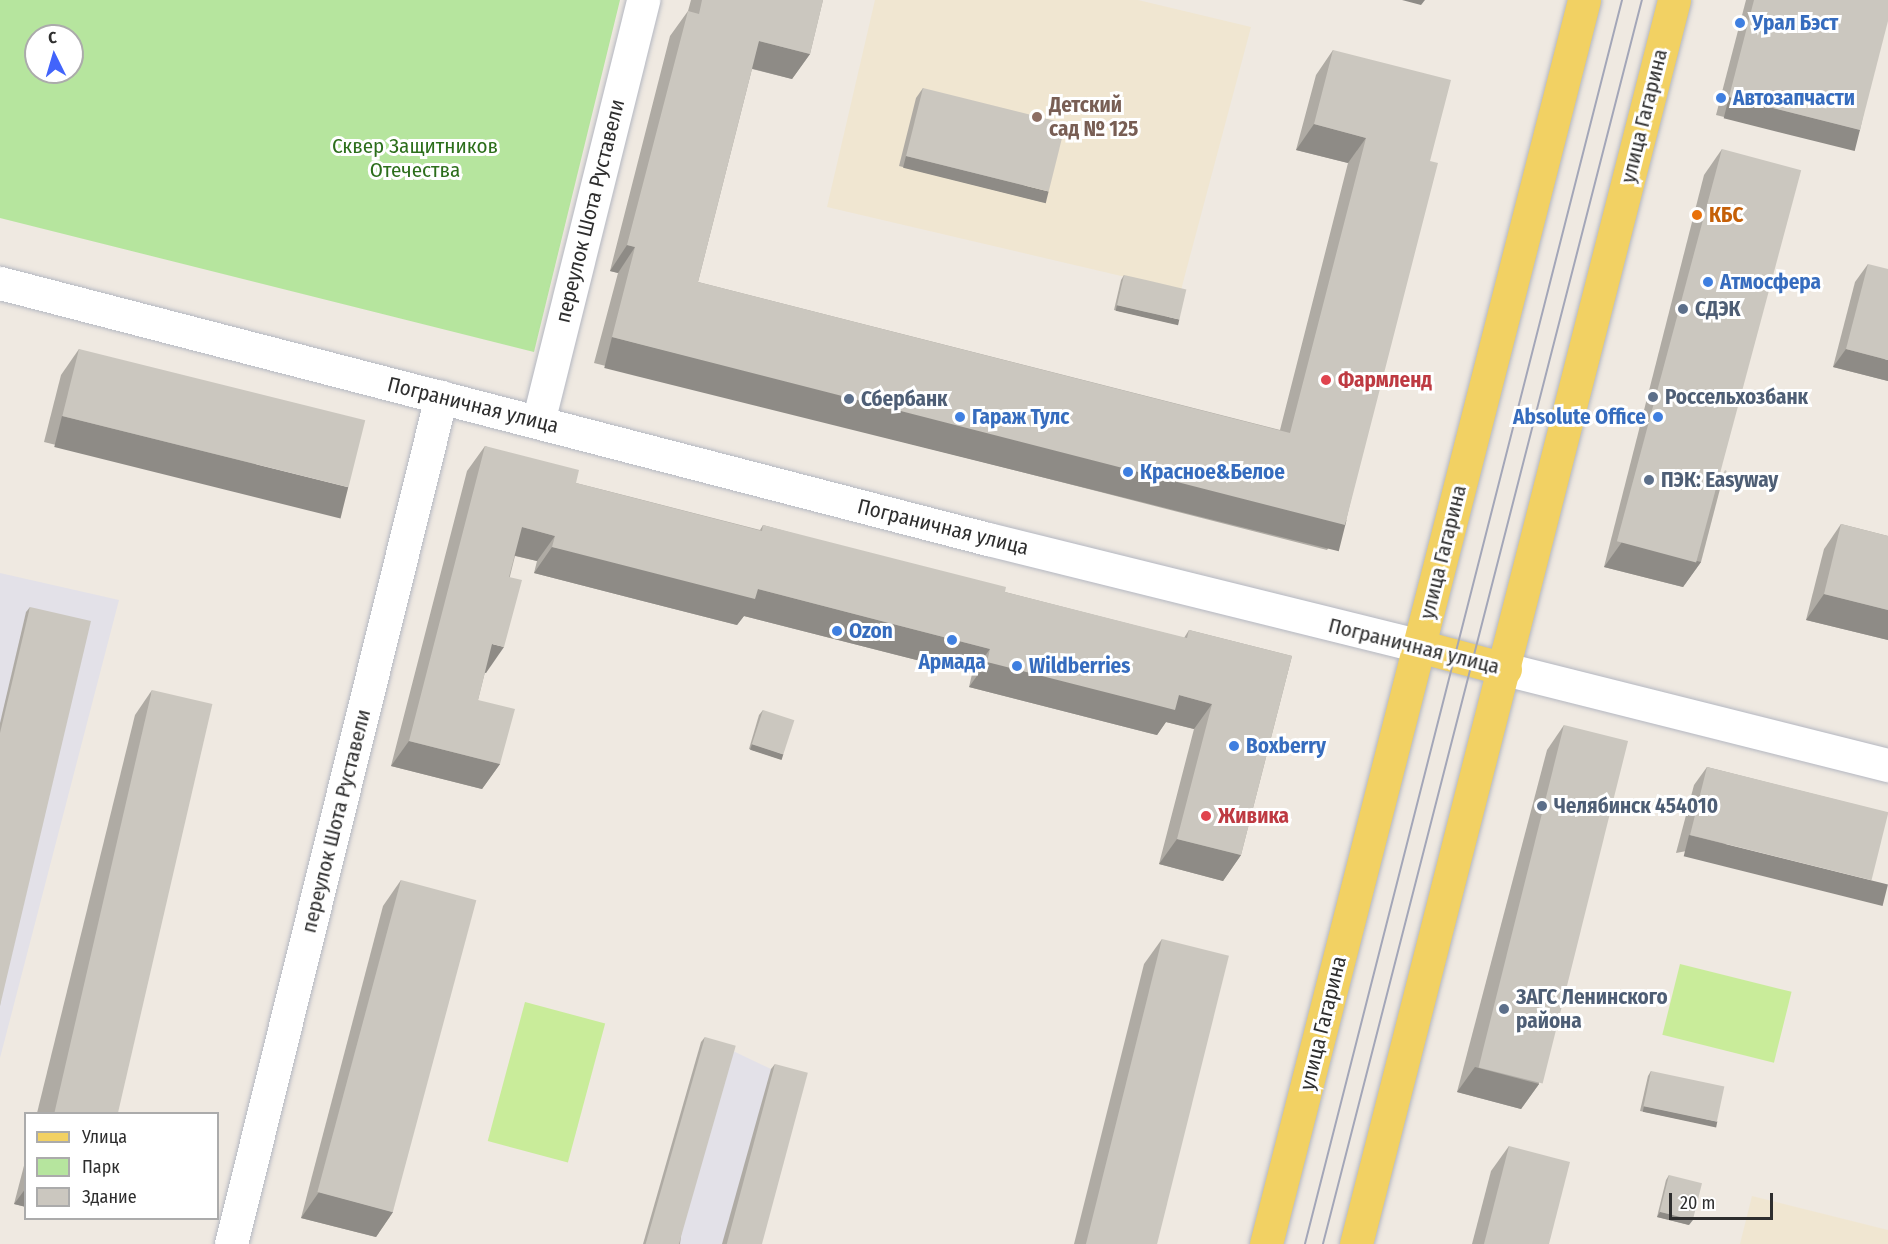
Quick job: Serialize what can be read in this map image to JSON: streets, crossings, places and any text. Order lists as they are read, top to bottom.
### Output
{
  "streets": {
    "main road": ["улица Гагарина", "Пограничная улица"],
    "street": ["переулок Шота Руставели"]
  },
  "crossings": [
    ["улица Гагарина", "Пограничная улица"],
    ["переулок Шота Руставели", "Пограничная улица"]
  ],
  "parks": ["Сквер Защитников Отечества"],
  "places": [
    "Урал Бэст",
    "Автозапчасти",
    "Детский сад № 125",
    "КБС",
    "Атмосфера",
    "СДЭК",
    "Фармленд",
    "Россельхозбанк",
    "Сбербанк",
    "Гараж Тулс",
    "Absolute Office",
    "Красное&Белое",
    "ПЭК: Easyway",
    "Ozon",
    "Армада",
    "Wildberries",
    "Boxberry",
    "Челябинск 454010",
    "Живика",
    "ЗАГС Ленинского района"
  ],
  "legend": ["Улица", "Парк", "Здание"],
  "scale_bar": "20 m",
  "north": "top"
}
